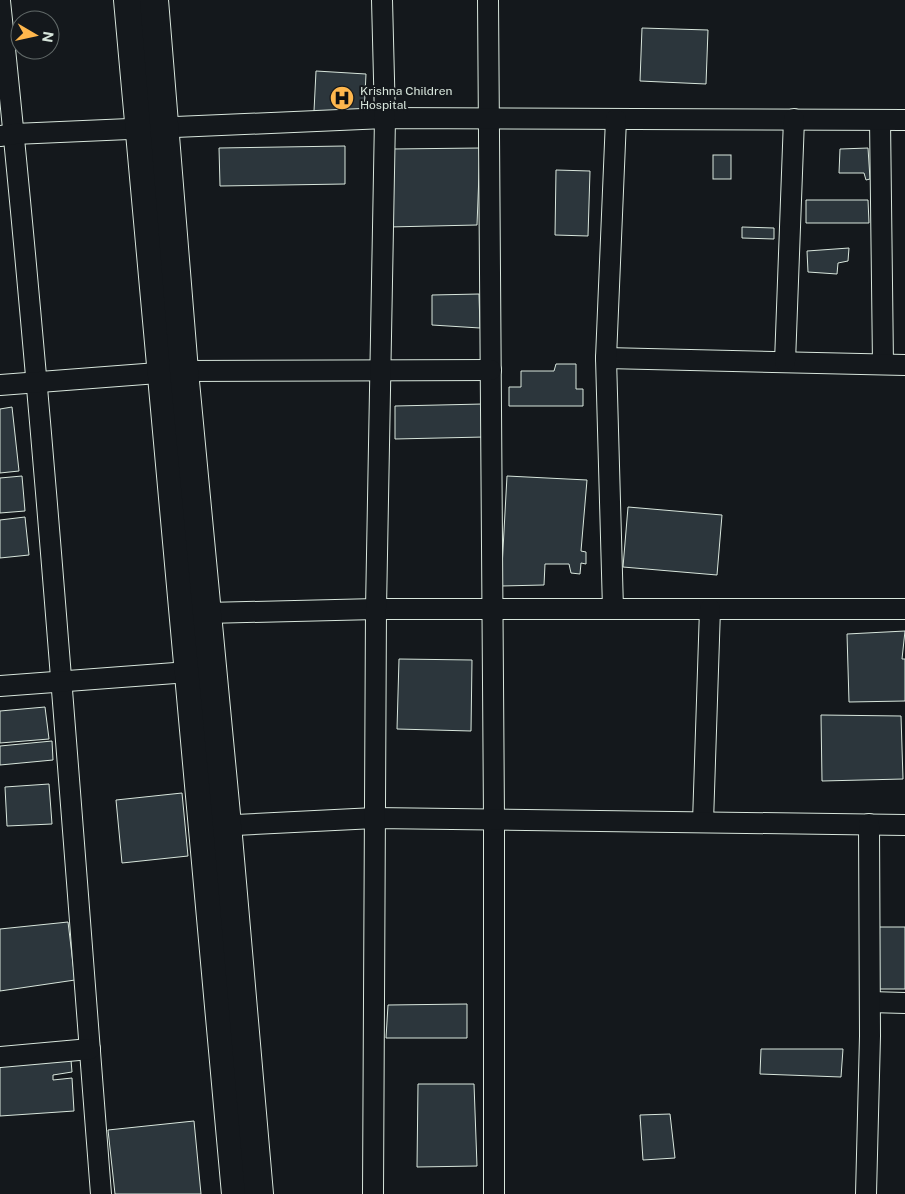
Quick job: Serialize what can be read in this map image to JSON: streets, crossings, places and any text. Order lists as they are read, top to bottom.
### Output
{
  "places": {
    "hospital": ["Krishna Children Hospital"]
  },
  "north": "right"
}
